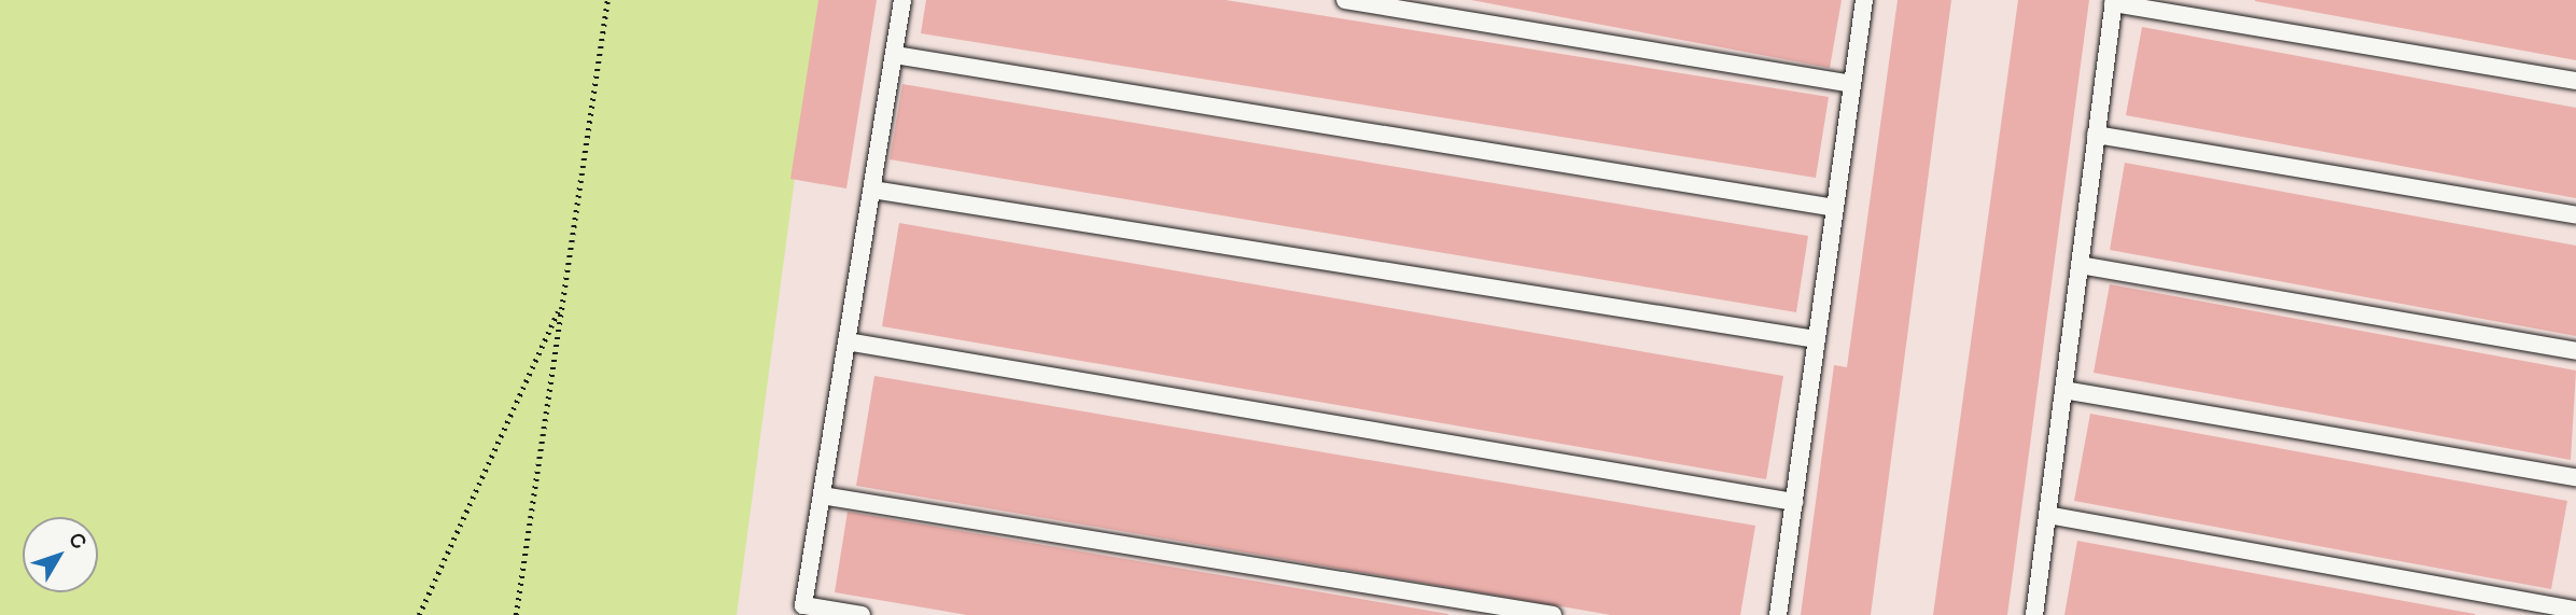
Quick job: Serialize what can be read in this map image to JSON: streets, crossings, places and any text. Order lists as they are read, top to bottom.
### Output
{
  "north": "top right"
}
